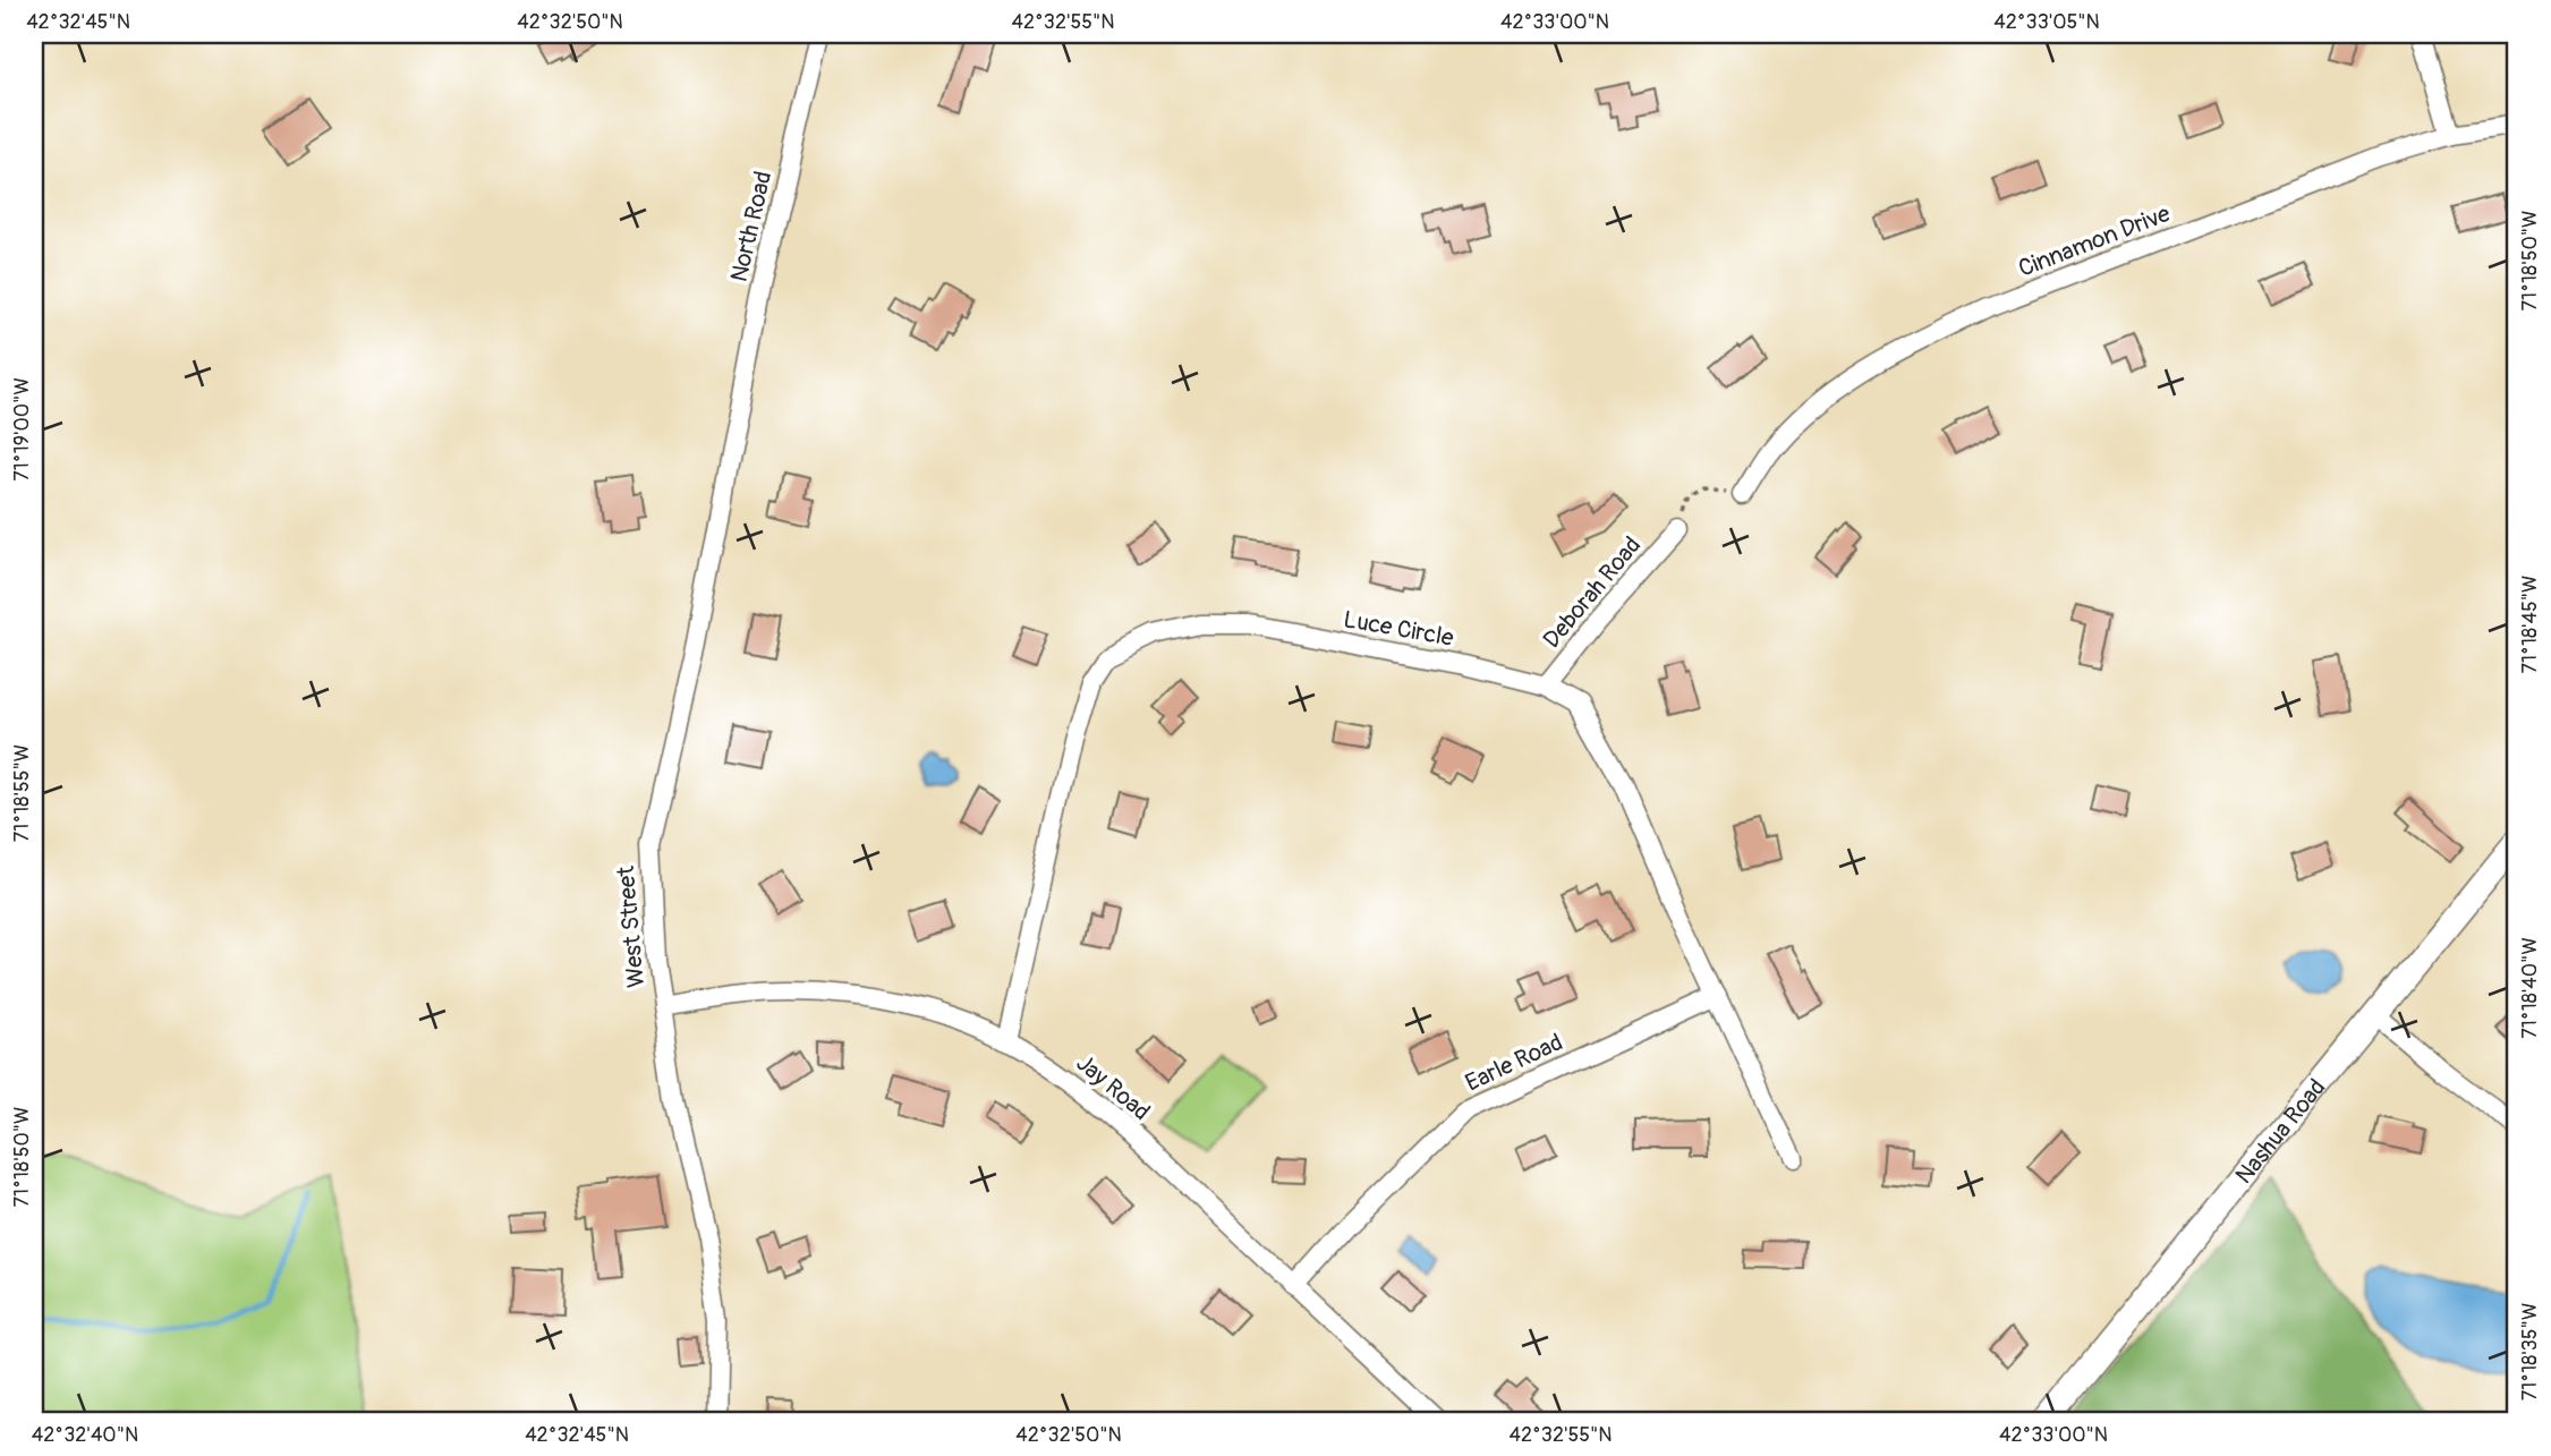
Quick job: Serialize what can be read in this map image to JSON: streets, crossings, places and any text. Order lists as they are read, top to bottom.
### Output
{
  "streets": {
    "main road": ["Nashua Road"],
    "street": [
      "North Road",
      "Cinnamon Drive",
      "Deborah Road",
      "Luce Circle",
      "West Street",
      "Earle Road",
      "Jay Road"
    ]
  },
  "crossings": [
    ["North Road", "West Street"],
    ["Deborah Road", "Luce Circle"],
    ["Luce Circle", "Earle Road"],
    ["Luce Circle", "Jay Road"],
    ["West Street", "Jay Road"],
    ["Earle Road", "Jay Road"]
  ],
  "coordinates": [
    "42°32'45\"N",
    "42°32'50\"N",
    "42°32'55\"N",
    "42°33'00\"N",
    "42°33'05\"N",
    "71°18'50\"W",
    "71°19'00\"W",
    "71°18'45\"W",
    "71°18'55\"W",
    "71°18'40\"W",
    "71°18'35\"W",
    "42°32'40\"N"
  ]
}
